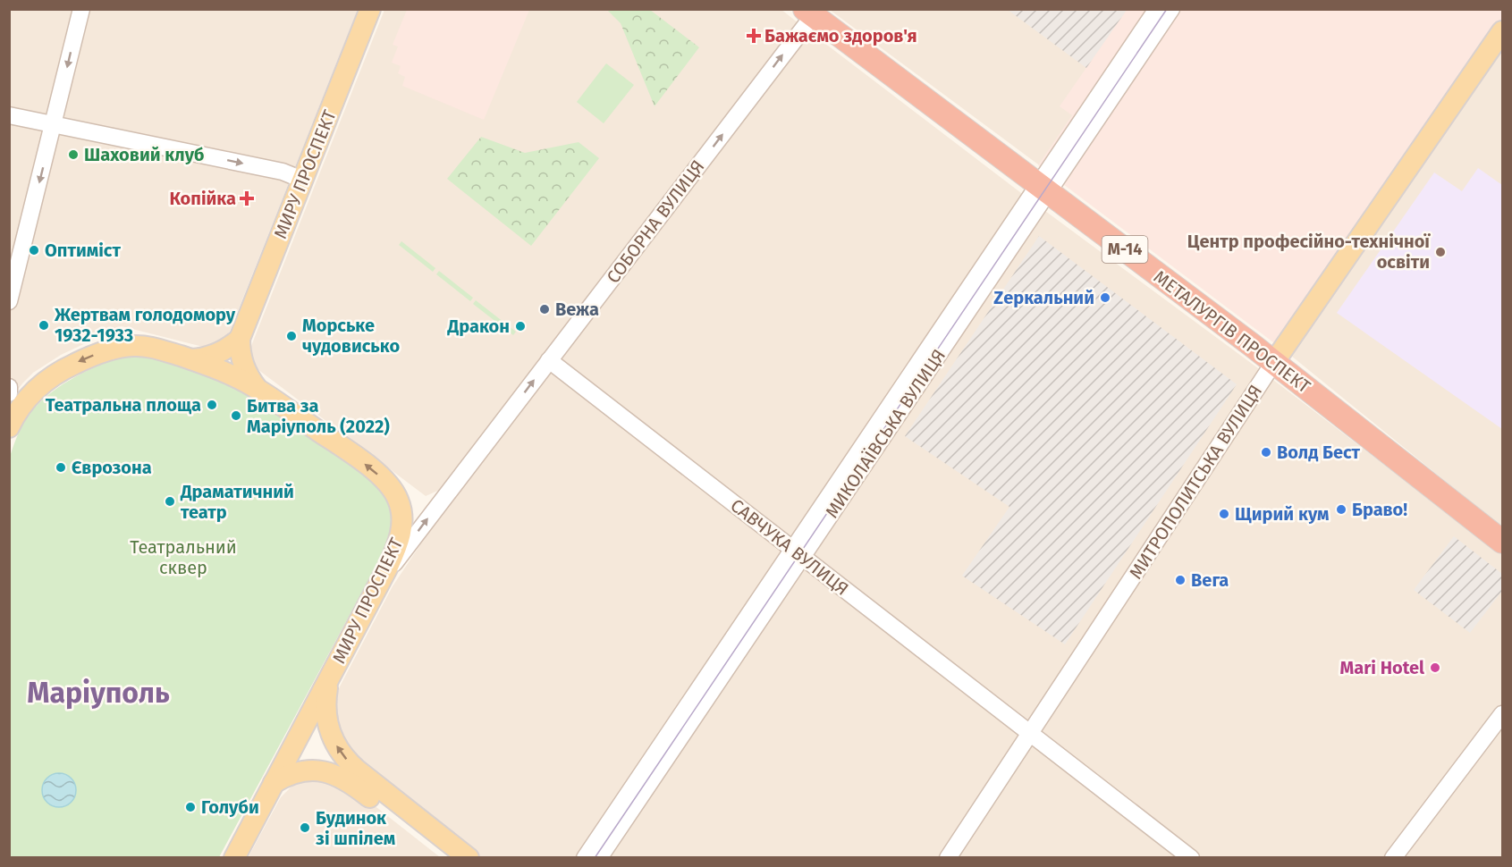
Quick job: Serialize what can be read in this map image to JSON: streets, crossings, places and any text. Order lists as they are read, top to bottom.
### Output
{
  "streets": {
    "highway": ["М-14", "МЕТАЛУРГІВ ПРОСПЕКТ"],
    "main road": ["МИРУ ПРОСПЕКТ", "МИТРОПОЛИТСЬКА ВУЛИЦЯ"],
    "street": ["СОБОРНА ВУЛИЦЯ", "МИКОЛАЇВСЬКА ВУЛИЦЯ", "САВЧУКА ВУЛИЦЯ"]
  },
  "crossings": [
    ["МИРУ ПРОСПЕКТ", "СОБОРНА ВУЛИЦЯ"],
    ["СОБОРНА ВУЛИЦЯ", "МЕТАЛУРГІВ ПРОСПЕКТ"],
    ["СОБОРНА ВУЛИЦЯ", "САВЧУКА ВУЛИЦЯ"],
    ["МЕТАЛУРГІВ ПРОСПЕКТ", "МИКОЛАЇВСЬКА ВУЛИЦЯ"],
    ["МЕТАЛУРГІВ ПРОСПЕКТ", "МИТРОПОЛИТСЬКА ВУЛИЦЯ"],
    ["МИКОЛАЇВСЬКА ВУЛИЦЯ", "САВЧУКА ВУЛИЦЯ"],
    ["МИТРОПОЛИТСЬКА ВУЛИЦЯ", "САВЧУКА ВУЛИЦЯ"]
  ],
  "one_way": ["СОБОРНА ВУЛИЦЯ"],
  "districts": ["Маріуполь"],
  "parks": ["Театральний сквер"],
  "places": {
    "health": ["Бажаємо здоров'я", "Копійка"],
    "other": [
      "Шаховий клуб",
      "Оптиміст",
      "Центр професійно-технічної освіти",
      "Zеркальний",
      "Вежа",
      "Жертвам голодомору 1932-1933",
      "Дракон",
      "Морське чудовисько",
      "Театральна площа",
      "Битва за Маріуполь (2022)",
      "Волд Бест",
      "Єврозона",
      "Драматичний театр",
      "Браво!",
      "Щирий кум",
      "Вега",
      "Mari Hotel",
      "Голуби",
      "Будинок зі шпілем"
    ]
  }
}
